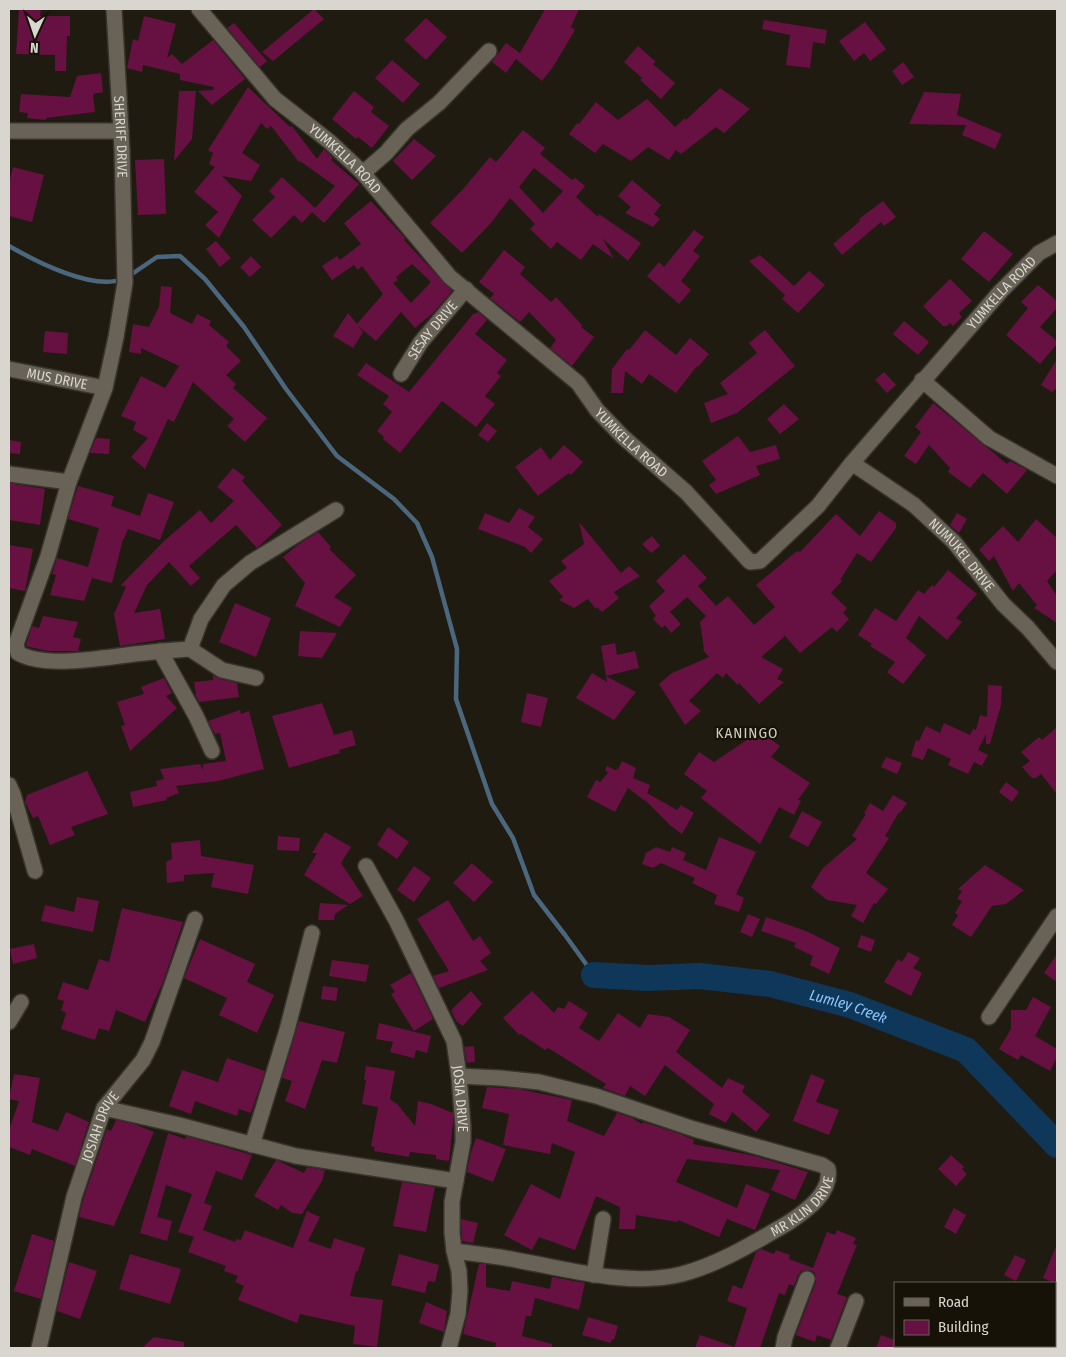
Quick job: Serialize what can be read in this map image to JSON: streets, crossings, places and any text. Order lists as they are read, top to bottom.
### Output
{
  "streets": {
    "street": [
      "SHERIFF DRIVE",
      "YUMKELLA ROAD",
      "SESAY DRIVE",
      "MUS DRIVE",
      "NUMUKEL DRIVE",
      "JOSIA DRIVE",
      "JOSIAH DRIVE",
      "MR KLIN DRIVE"
    ]
  },
  "crossings": [
    ["SHERIFF DRIVE", "MUS DRIVE"],
    ["YUMKELLA ROAD", "SESAY DRIVE"],
    ["YUMKELLA ROAD", "NUMUKEL DRIVE"],
    ["JOSIA DRIVE", "MR KLIN DRIVE"]
  ],
  "districts": ["KANINGO"],
  "water": ["Lumley Creek"],
  "legend": ["Road", "Building"],
  "north": "bottom"
}
